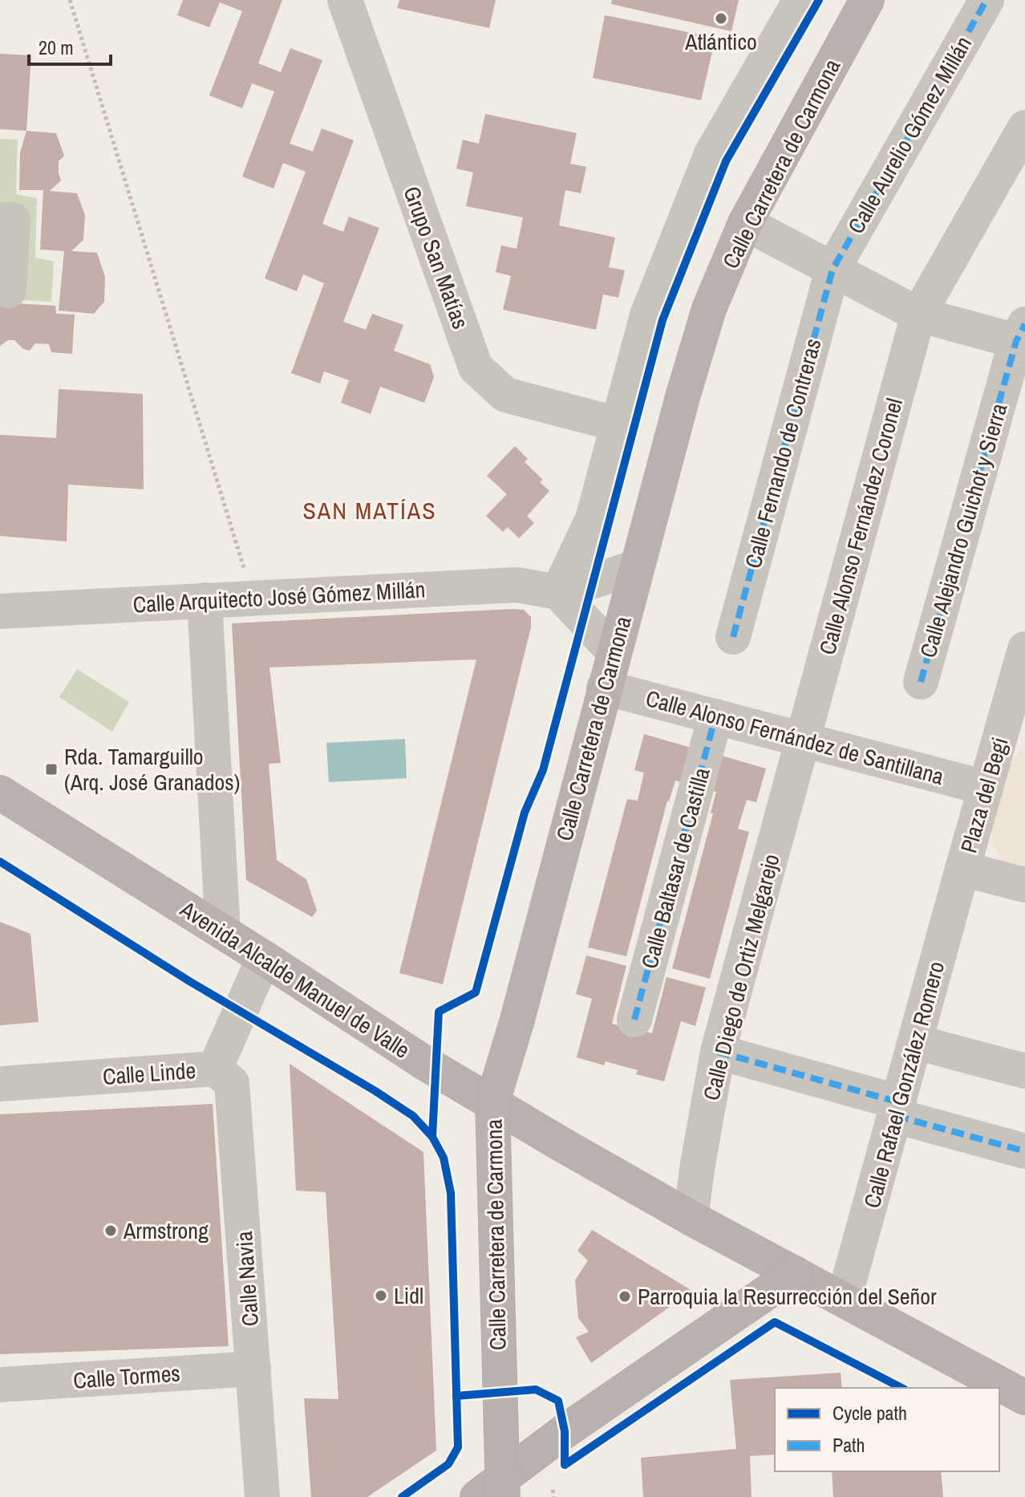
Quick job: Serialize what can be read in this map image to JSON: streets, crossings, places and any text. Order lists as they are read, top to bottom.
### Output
{
  "streets": {
    "main road": ["Calle Carretera de Carmona", "Avenida Alcalde Manuel de Valle"],
    "street": [
      "Calle Aurelio Gómez Millán",
      "Grupo San Matías",
      "Calle Fernando de Contreras",
      "Calle Alonso Fernández Coronel",
      "Calle Alejandro Guichot y Sierra",
      "Calle Arquitecto José Gómez Millán",
      "Calle Alonso Fernández de Santillana",
      "Plaza del Begi",
      "Calle Baltasar de Castilla",
      "Calle Diego de Ortiz Melgarejo",
      "Calle Linde",
      "Calle Rafael González Romero",
      "Calle Navia",
      "Calle Tormes"
    ]
  },
  "crossings": [
    ["Calle Aurelio Gómez Millán", "Calle Fernando de Contreras"],
    ["Calle Carretera de Carmona", "Calle Alonso Fernández de Santillana"],
    ["Calle Carretera de Carmona", "Avenida Alcalde Manuel de Valle"],
    ["Calle Alonso Fernández Coronel", "Calle Alonso Fernández de Santillana"],
    ["Calle Alonso Fernández Coronel", "Calle Diego de Ortiz Melgarejo"],
    ["Calle Alonso Fernández de Santillana", "Plaza del Begi"],
    ["Calle Alonso Fernández de Santillana", "Calle Baltasar de Castilla"],
    ["Calle Alonso Fernández de Santillana", "Calle Diego de Ortiz Melgarejo"],
    ["Plaza del Begi", "Calle Rafael González Romero"],
    ["Calle Diego de Ortiz Melgarejo", "Avenida Alcalde Manuel de Valle"],
    ["Avenida Alcalde Manuel de Valle", "Calle Linde"],
    ["Avenida Alcalde Manuel de Valle", "Calle Rafael González Romero"],
    ["Calle Linde", "Calle Navia"],
    ["Calle Navia", "Calle Tormes"]
  ],
  "districts": ["SAN MATÍAS"],
  "places": {
    "other": [
      "Atlántico",
      "Armstrong",
      "Lidl",
      "Parroquia la Resurrección del Señor"
    ],
    "transit": ["Rda. Tamarguillo (Arq. José Granados)"]
  },
  "legend": ["Cycle path", "Path"],
  "scale_bar": "20 m"
}
